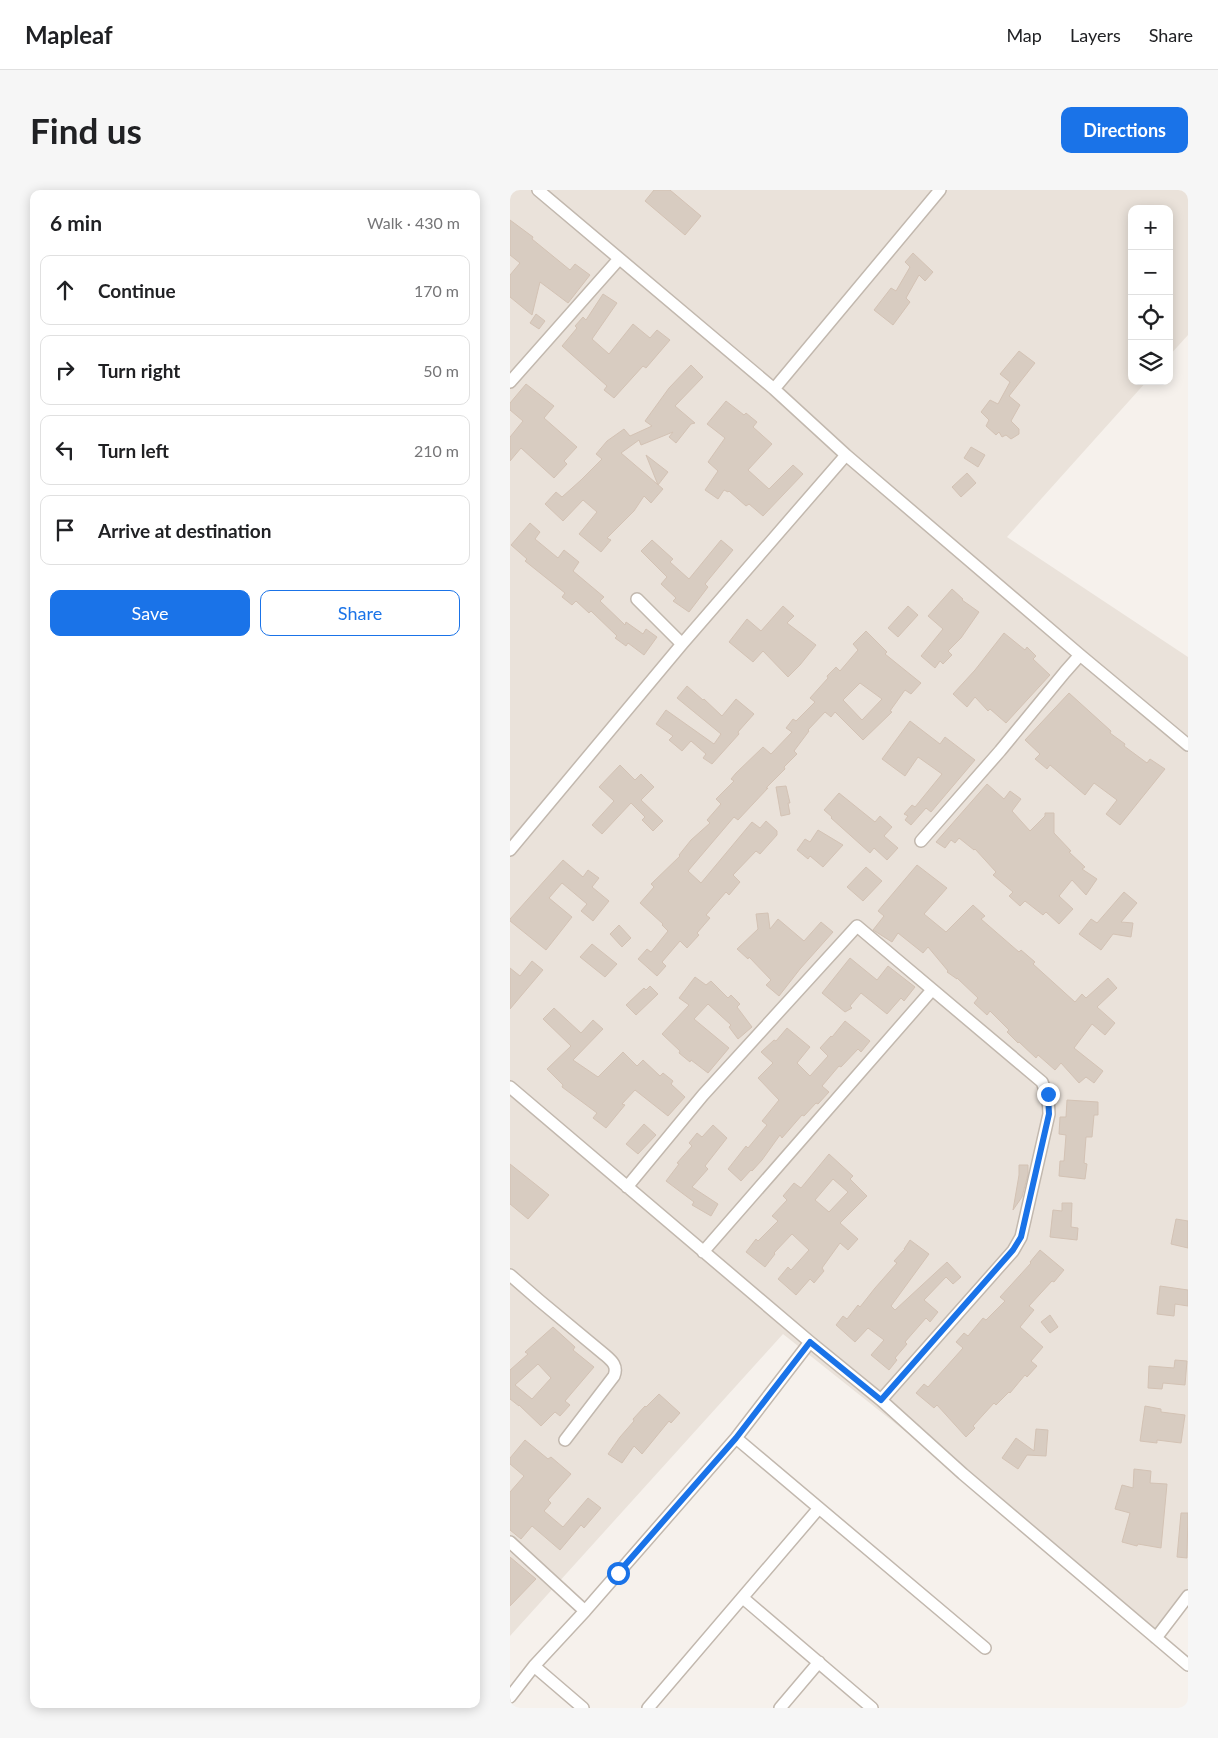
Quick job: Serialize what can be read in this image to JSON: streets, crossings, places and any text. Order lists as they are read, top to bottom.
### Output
{
  "page": {
    "header": "Mapleaf",
    "nav": ["Map", "Layers", "Share"],
    "buttons": [
      "Directions",
      ["Save", "Share"]
    ],
    "title": "Find us",
    "heading": ["6 min", "Walk · 430 m"],
    "map_buttons": ["+", "−"],
    "list": [
      ["Continue", "170 m"],
      ["Turn right", "50 m"],
      ["Turn left", "210 m"],
      "Arrive at destination"
    ]
  }
}
